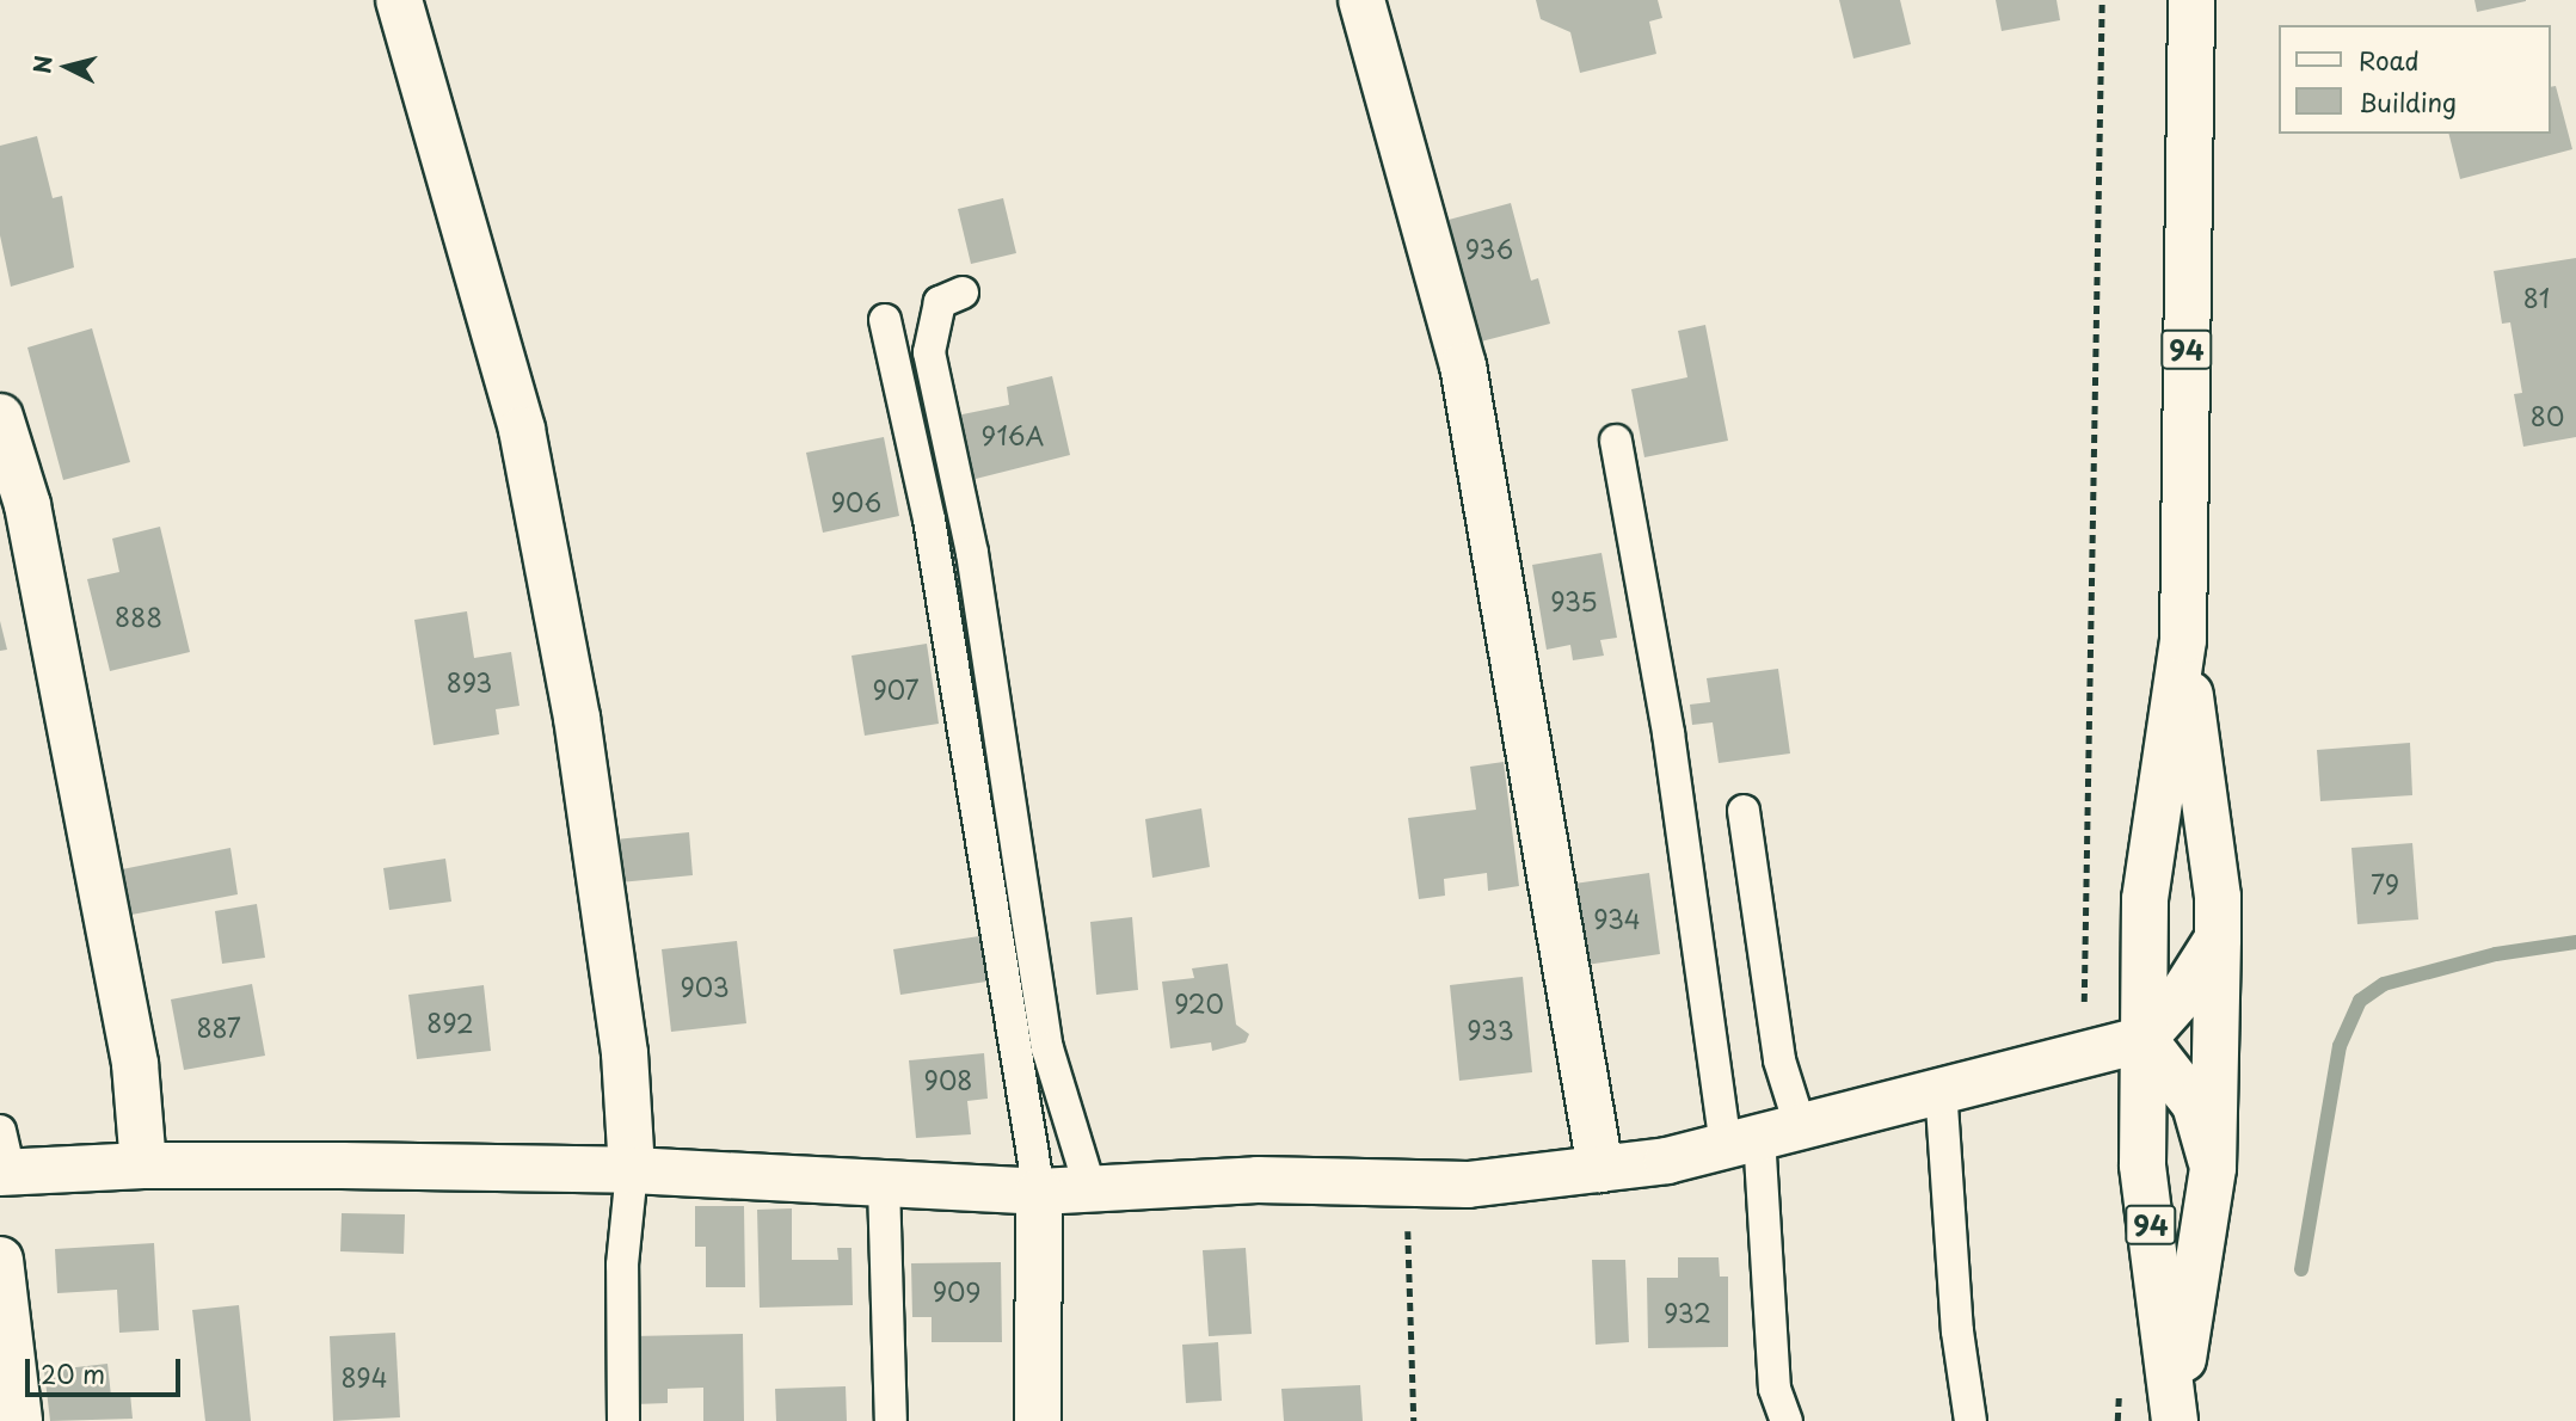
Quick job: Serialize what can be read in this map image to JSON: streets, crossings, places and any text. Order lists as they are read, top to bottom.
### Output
{
  "streets": {
    "street": ["94"]
  },
  "house_numbers": [
    "936",
    "81",
    "80",
    "916A",
    "906",
    "935",
    "888",
    "893",
    "907",
    "79",
    "934",
    "903",
    "920",
    "892",
    "887",
    "933",
    "908",
    "909",
    "932",
    "894"
  ],
  "legend": ["Road", "Building"],
  "scale_bar": "20 m",
  "north": "left"
}
